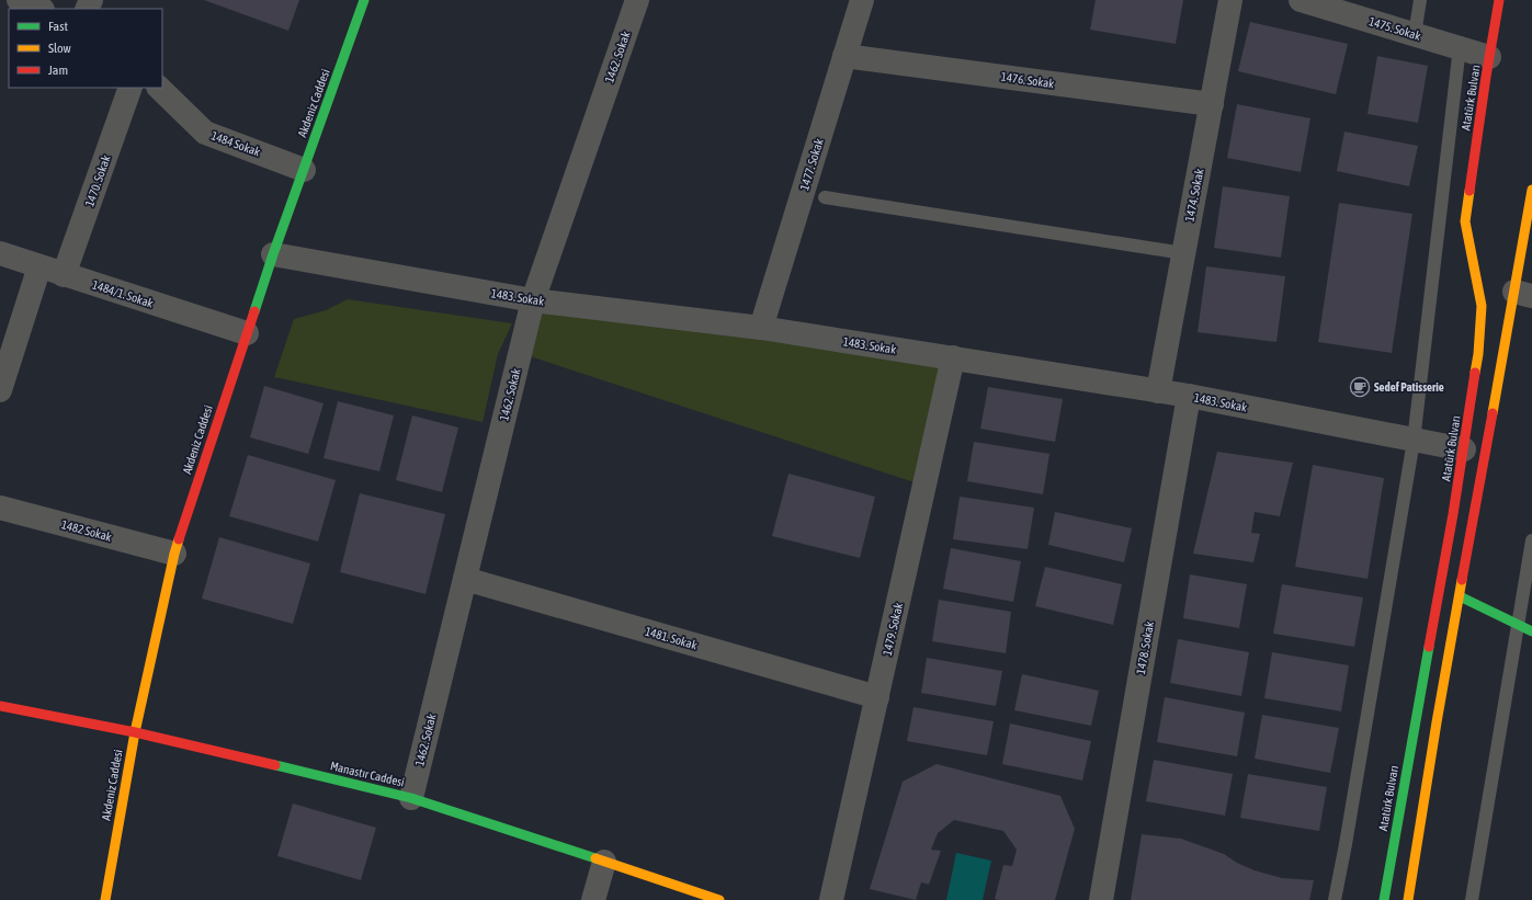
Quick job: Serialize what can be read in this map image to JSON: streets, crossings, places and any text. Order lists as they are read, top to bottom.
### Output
{
  "streets": {
    "street": [
      "1475. Sokak",
      "1462. Sokak",
      "1476. Sokak",
      "Atatürk Bulvarı",
      "Akdeniz Caddesi",
      "1484 Sokak",
      "1477. Sokak",
      "1470. Sokak",
      "1474. Sokak",
      "1484/1. Sokak",
      "1483. Sokak",
      "1482 Sokak",
      "1479. Sokak",
      "1481. Sokak",
      "1478. Sokak",
      "Manastır Caddesi"
    ]
  },
  "crossings": [
    ["1475. Sokak", "Atatürk Bulvarı"],
    ["1462. Sokak", "1483. Sokak"],
    ["1462. Sokak", "1481. Sokak"],
    ["1462. Sokak", "Manastır Caddesi"],
    ["1476. Sokak", "1477. Sokak"],
    ["1476. Sokak", "1474. Sokak"],
    ["Atatürk Bulvarı", "1483. Sokak"],
    ["Akdeniz Caddesi", "1484 Sokak"],
    ["Akdeniz Caddesi", "1484/1. Sokak"],
    ["Akdeniz Caddesi", "1483. Sokak"],
    ["Akdeniz Caddesi", "1482 Sokak"],
    ["Akdeniz Caddesi", "Manastır Caddesi"],
    ["1477. Sokak", "1483. Sokak"],
    ["1470. Sokak", "1484/1. Sokak"],
    ["1474. Sokak", "1483. Sokak"],
    ["1483. Sokak", "1479. Sokak"],
    ["1483. Sokak", "1478. Sokak"],
    ["1479. Sokak", "1481. Sokak"]
  ],
  "places": {
    "cafe": ["Sedef Patisserie"]
  },
  "legend": ["Fast", "Slow", "Jam"]
}
